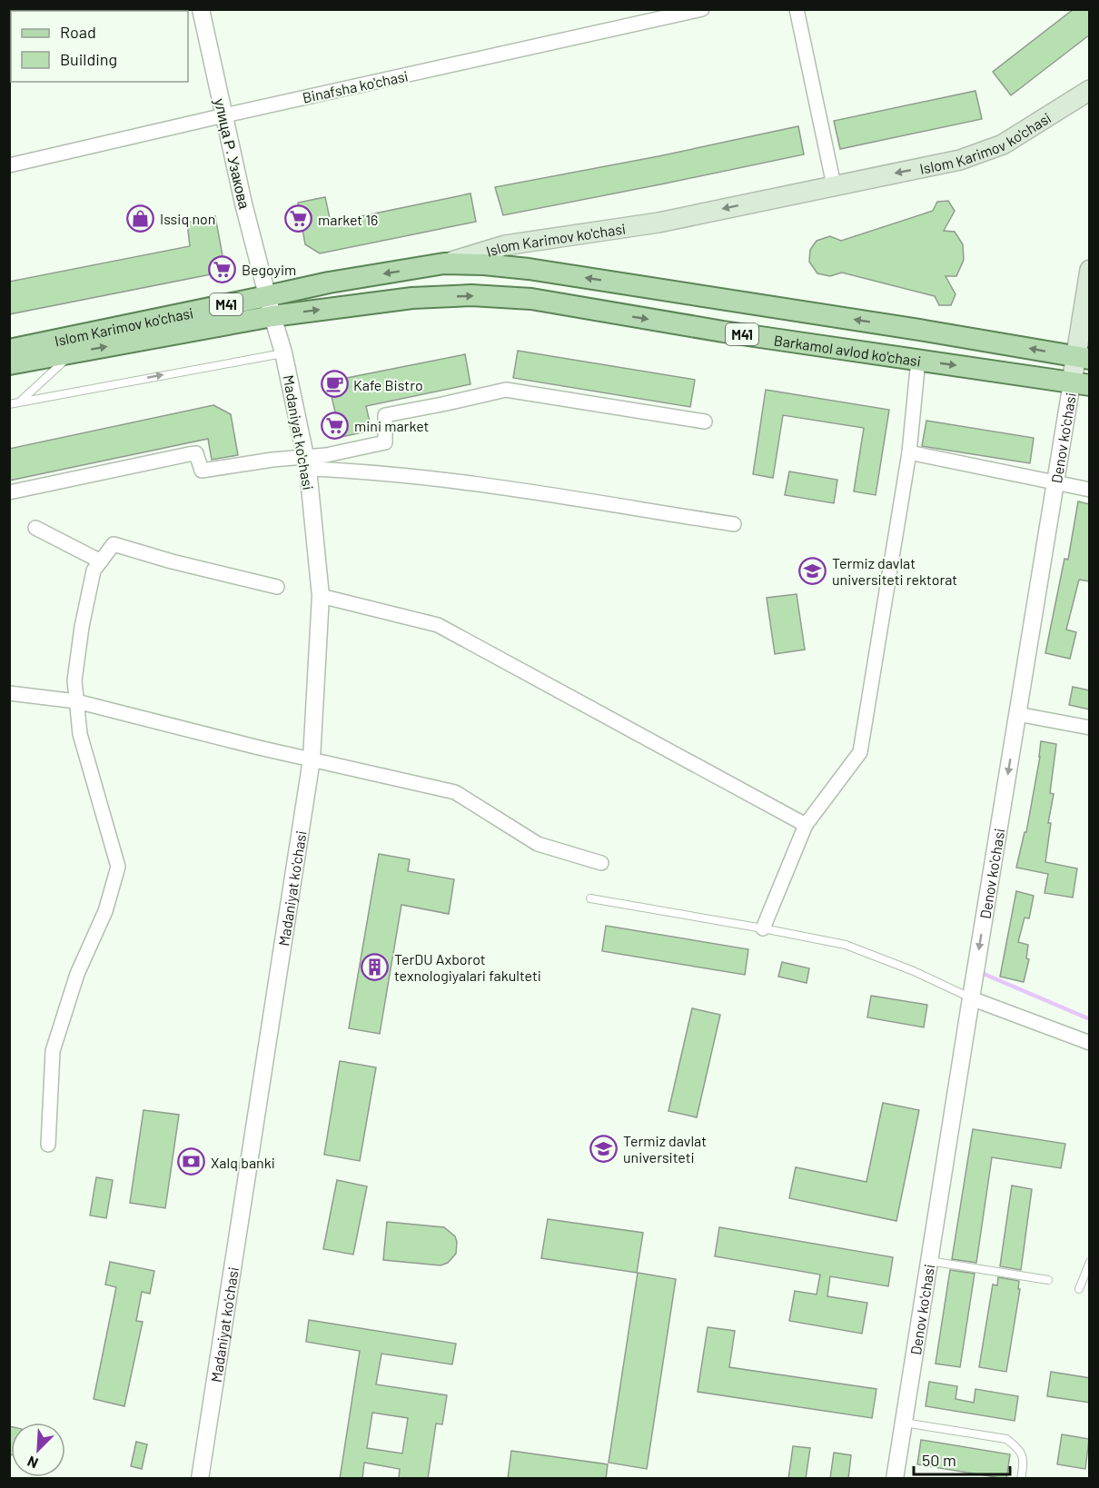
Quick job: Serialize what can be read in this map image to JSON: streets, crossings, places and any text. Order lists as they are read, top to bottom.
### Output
{
  "streets": {
    "main road": [
      "Islom Karimov ko'chasi",
      "M41",
      "Barkamol avlod ko'chasi",
      "Denov ko'chasi"
    ],
    "street": ["Binafsha ko'chasi", "улица Р. Узакова", "Madaniyat ko'chasi"]
  },
  "crossings": [
    ["Binafsha ko'chasi", "улица Р. Узакова"],
    ["Islom Karimov ko'chasi", "улица Р. Узакова"],
    ["Islom Karimov ko'chasi", "Barkamol avlod ko'chasi"],
    ["Islom Karimov ko'chasi", "Madaniyat ko'chasi"],
    ["улица Р. Узакова", "Madaniyat ko'chasi"],
    ["Barkamol avlod ko'chasi", "Denov ko'chasi"]
  ],
  "places": {
    "shop": ["Issiq non"],
    "supermarket": ["market 16", "Begoyim", "mini market"],
    "cafe": ["Kafe Bistro"],
    "school or university": ["Termiz davlat universiteti rektorat", "Termiz davlat universiteti"],
    "building": ["TerDU Axborot texnologiyalari fakulteti"],
    "bank": ["Xalq banki"]
  },
  "legend": ["Road", "Building"],
  "scale_bar": "50 m",
  "north": "bottom left"
}
